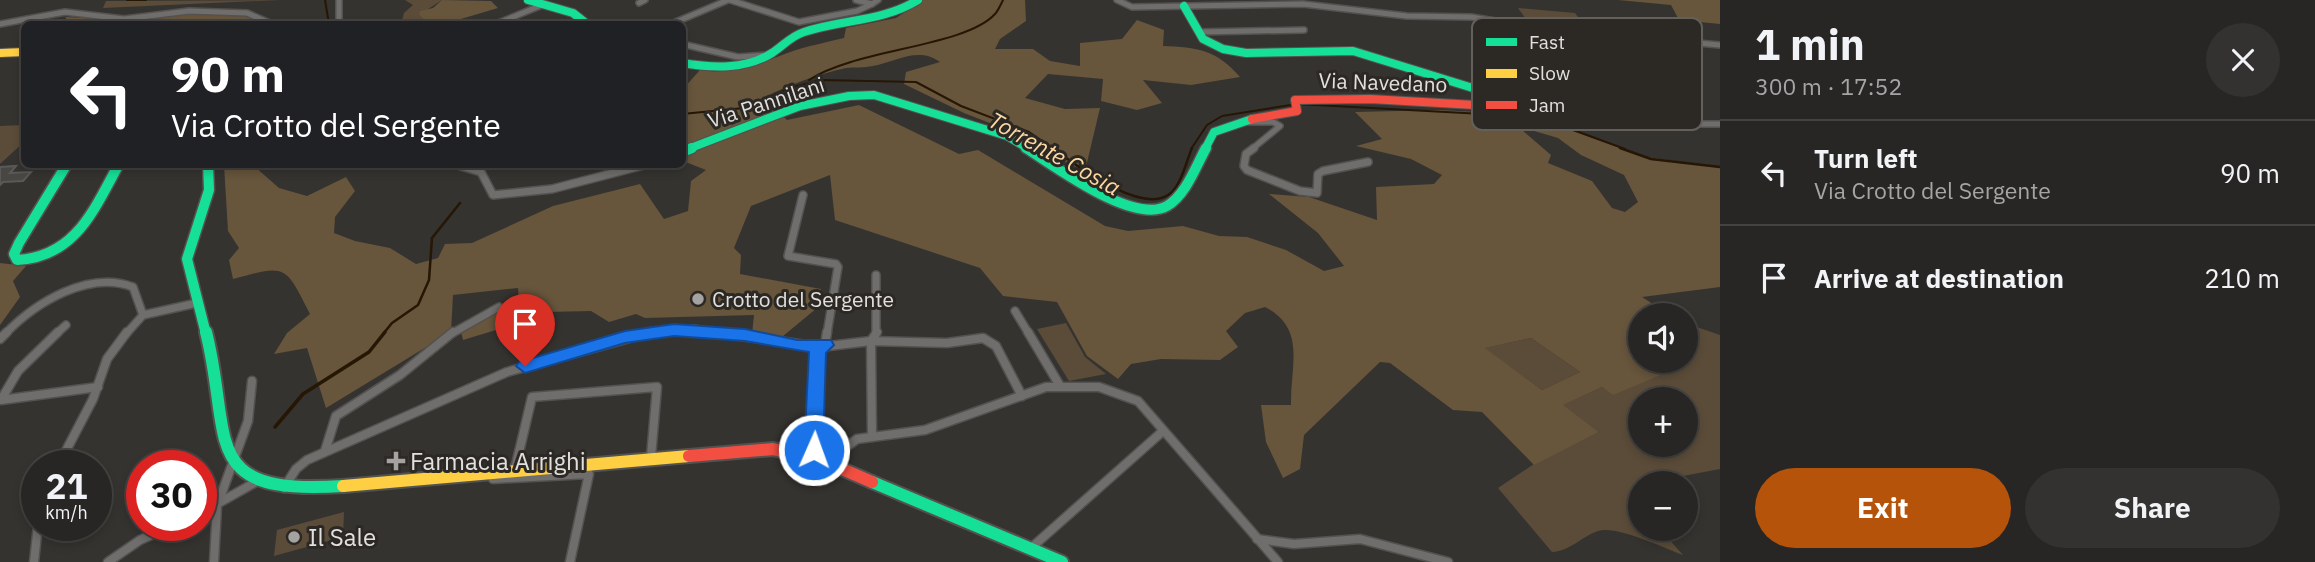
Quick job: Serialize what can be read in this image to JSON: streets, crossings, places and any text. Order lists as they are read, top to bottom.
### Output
{
  "streets": {
    "street": ["Via Navedano", "Via Pannilani"]
  },
  "crossings": [
    ["Via Navedano", "Via Pannilani"]
  ],
  "water": ["Torrente Cosia"],
  "places": {
    "other": ["Crotto del Sergente", "Il Sale"],
    "health": ["Farmacia Arrighi"]
  },
  "legend": ["Fast", "Slow", "Jam"],
  "page": {
    "heading": ["1 min", "300 m · 17:52"],
    "turn": ["90 m", "Via Crotto del Sergente"],
    "list": [
      {
        "name": "Turn left",
        "note": "Via Crotto del Sergente",
        "value": "90 m"
      },
      {
        "name": "Arrive at destination",
        "value": "210 m"
      }
    ],
    "map_buttons": ["+", "−"],
    "speed": "21 km/h",
    "limit": "30",
    "buttons": ["Exit", "Share"]
  }
}
